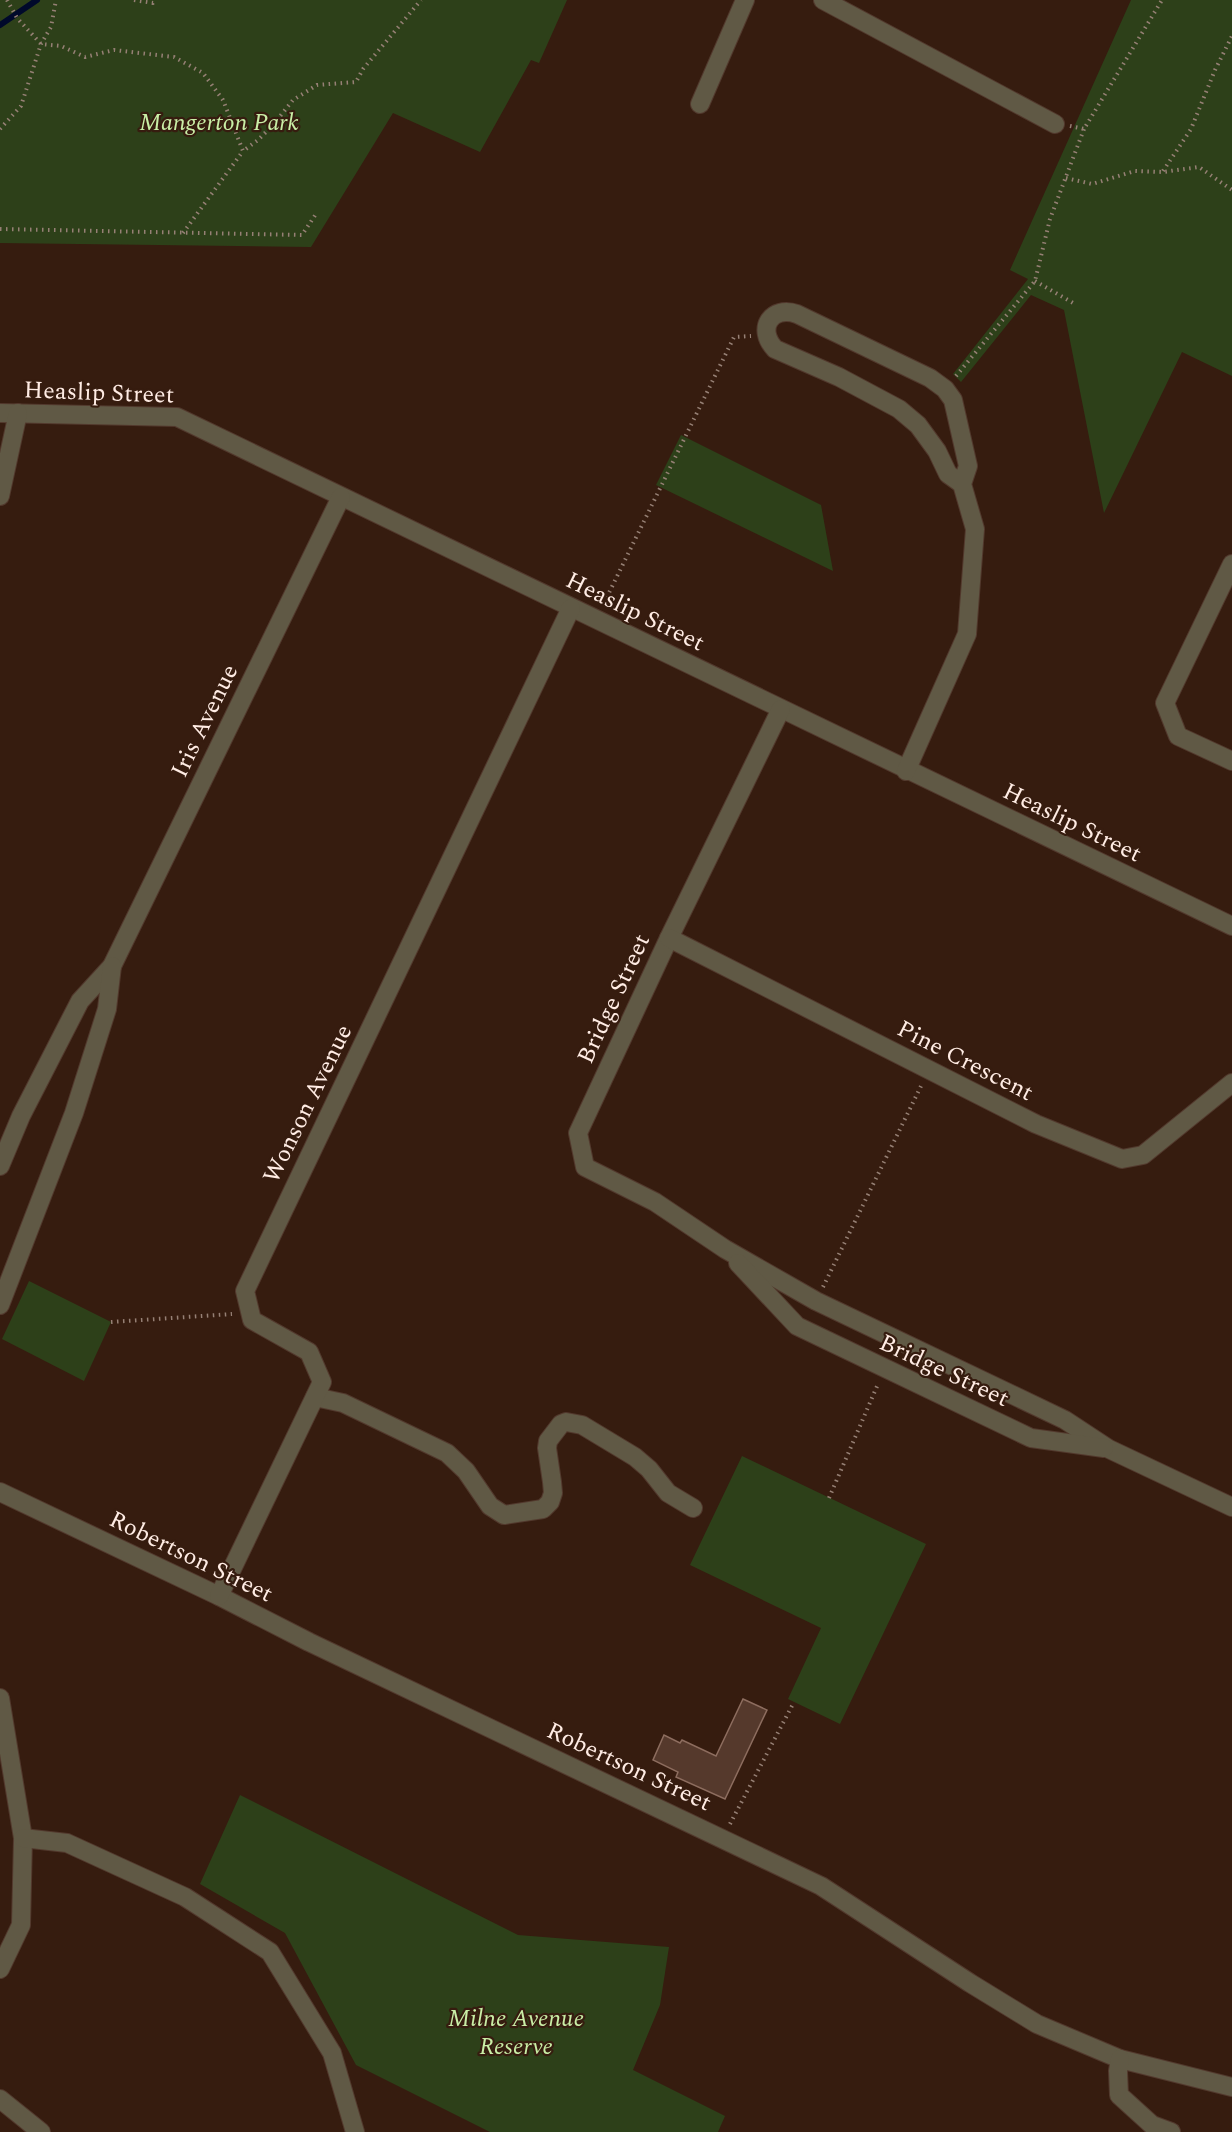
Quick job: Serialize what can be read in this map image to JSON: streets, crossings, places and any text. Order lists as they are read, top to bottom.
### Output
{
  "streets": {
    "street": [
      "Heaslip Street",
      "Iris Avenue",
      "Bridge Street",
      "Pine Crescent",
      "Wonson Avenue",
      "Robertson Street"
    ]
  },
  "crossings": [
    ["Heaslip Street", "Iris Avenue"],
    ["Heaslip Street", "Bridge Street"],
    ["Heaslip Street", "Wonson Avenue"],
    ["Bridge Street", "Pine Crescent"]
  ],
  "parks": ["Mangerton Park", "Milne Avenue Reserve"]
}
